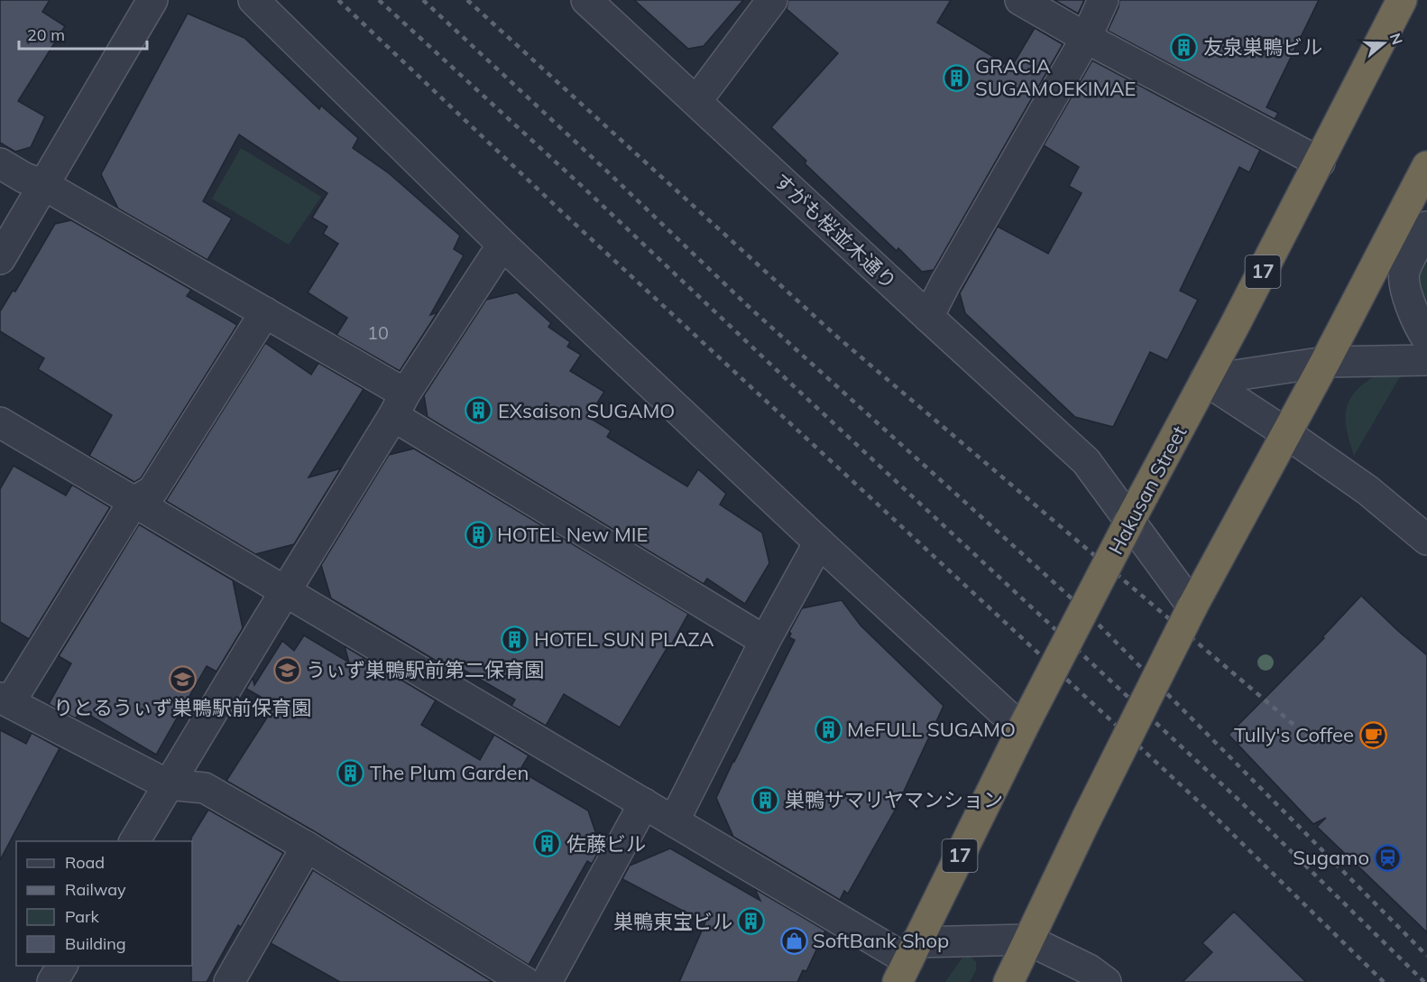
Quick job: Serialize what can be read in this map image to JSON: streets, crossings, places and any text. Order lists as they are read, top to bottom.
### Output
{
  "streets": {
    "highway": ["17", "Hakusan Street"],
    "street": ["すがも桜並木通り"]
  },
  "crossings": [
    ["すがも桜並木通り", "Hakusan Street"]
  ],
  "places": {
    "building": [
      "友泉巣鴨ビル",
      "GRACIA SUGAMOEKIMAE",
      "EXsaison SUGAMO",
      "HOTEL New MIE",
      "HOTEL SUN PLAZA",
      "MeFULL SUGAMO",
      "The Plum Garden",
      "巣鴨サマリヤマンション",
      "佐藤ビル",
      "巣鴨東宝ビル"
    ],
    "school or university": ["うぃず巣鴨駅前第二保育園", "りとるうぃず巣鴨駅前保育園"],
    "cafe": ["Tully's Coffee"],
    "station": ["Sugamo"],
    "shop": ["SoftBank Shop"]
  },
  "house_numbers": ["10"],
  "legend": [
    "Road",
    "Railway",
    "Park",
    "Building"
  ],
  "scale_bar": "20 m",
  "north": "right"
}
